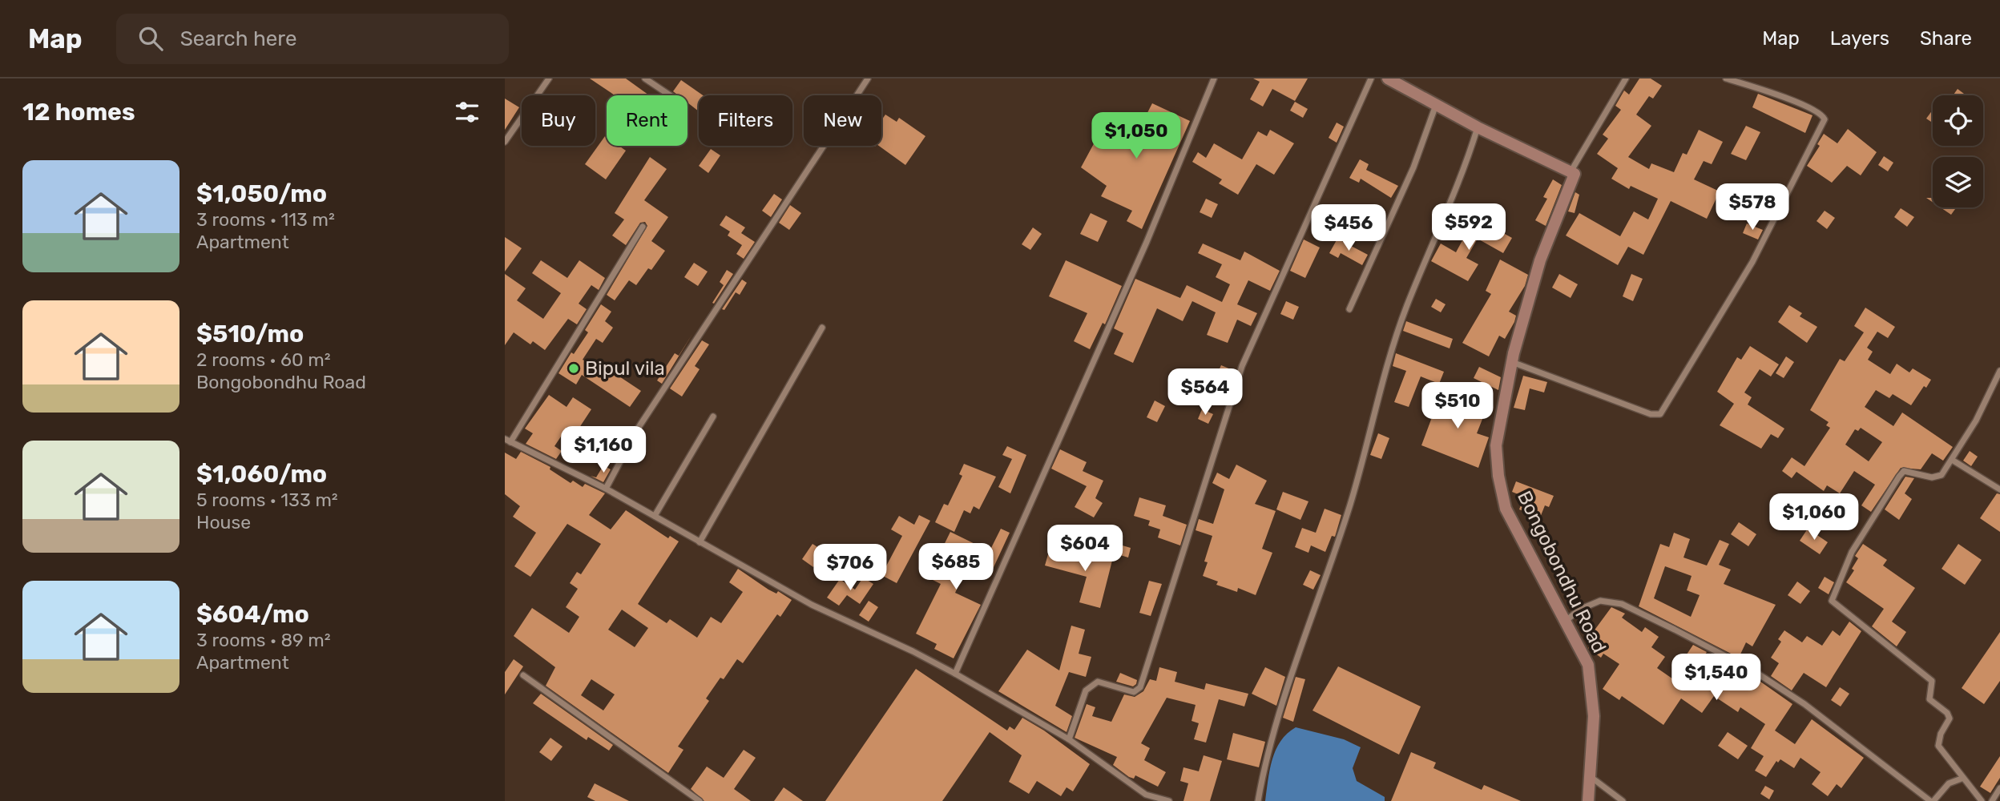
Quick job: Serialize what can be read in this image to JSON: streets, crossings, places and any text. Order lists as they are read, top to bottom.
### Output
{
  "streets": {
    "street": ["Bongobondhu Road"]
  },
  "places": ["Bipul vila"],
  "page": {
    "header": "Map",
    "search": "Search here",
    "nav": ["Map", "Layers", "Share"],
    "heading": "12 homes",
    "chip": [
      "Buy",
      "Rent",
      "Filters",
      "New"
    ],
    "price": [
      "$1,050",
      "$578",
      "$592",
      "$456",
      "$564",
      "$510",
      "$1,160",
      "$1,060",
      "$604",
      "$685",
      "$706",
      "$1,540"
    ],
    "list": [
      {
        "name": "$1,050/mo",
        "note": "3 rooms · 113 m² · Apartment"
      },
      {
        "name": "$510/mo",
        "note": "2 rooms · 60 m² · Bongobondhu Road"
      },
      {
        "name": "$1,060/mo",
        "note": "5 rooms · 133 m² · House"
      },
      {
        "name": "$604/mo",
        "note": "3 rooms · 89 m² · Apartment"
      }
    ]
  }
}
